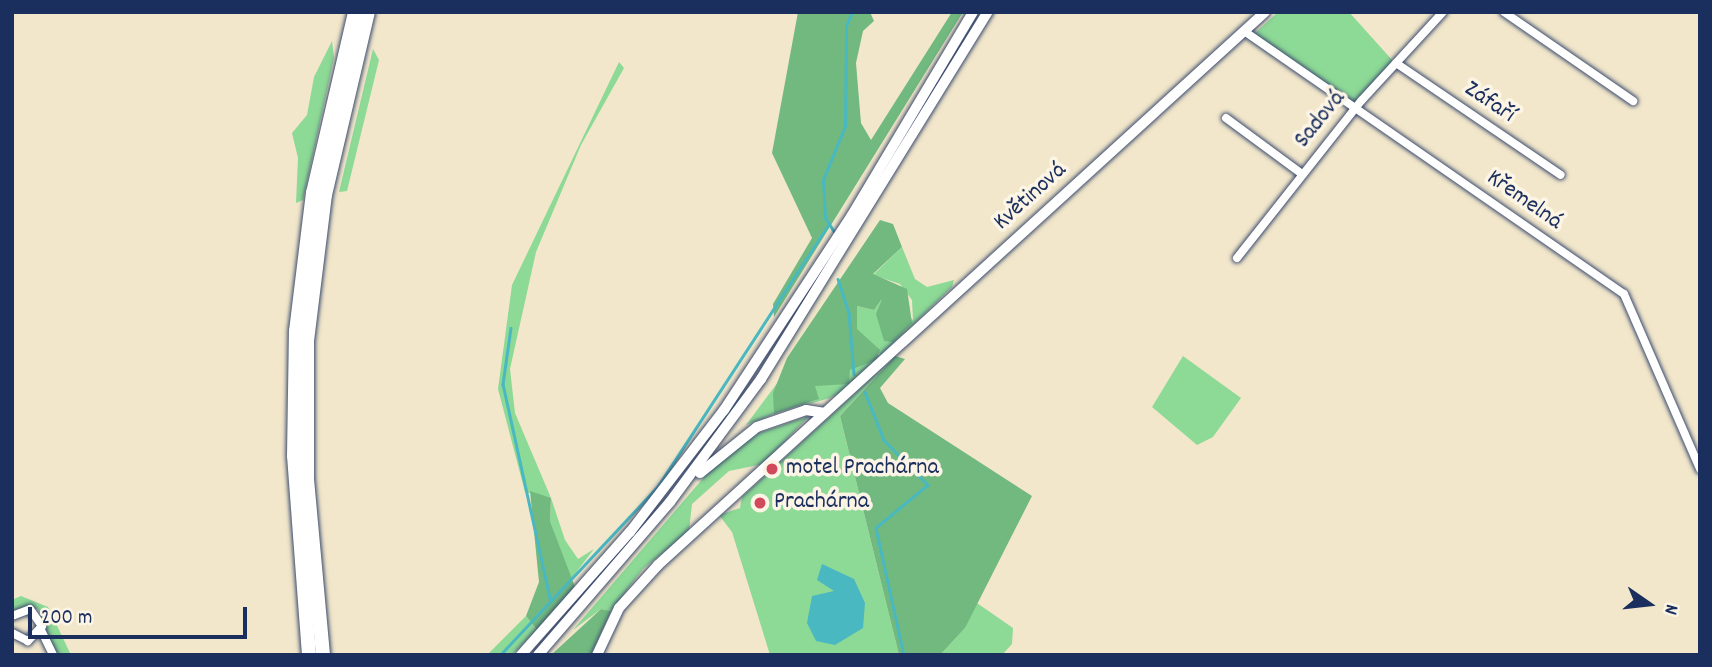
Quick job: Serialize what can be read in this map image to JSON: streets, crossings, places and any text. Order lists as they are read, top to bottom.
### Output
{
  "streets": {
    "main road": ["Květinová"],
    "street": ["Záfaří", "Sadová", "Křemelná"]
  },
  "crossings": [
    ["Záfaří", "Sadová"],
    ["Sadová", "Křemelná"],
    ["Květinová", "Křemelná"]
  ],
  "places": ["motel Prachárna", "Prachárna"],
  "scale_bar": "200 m",
  "north": "right"
}
